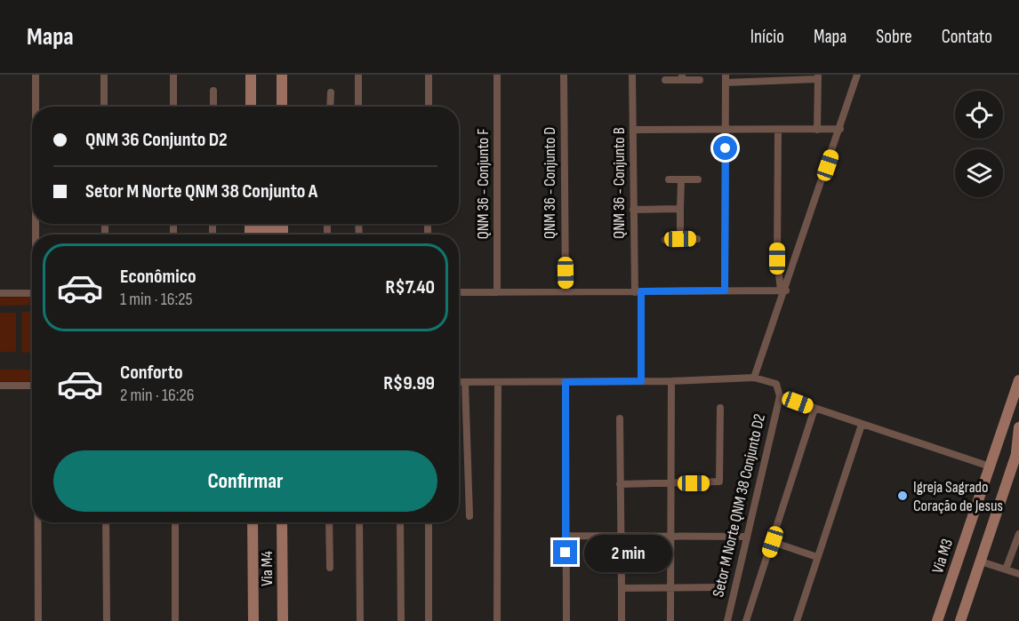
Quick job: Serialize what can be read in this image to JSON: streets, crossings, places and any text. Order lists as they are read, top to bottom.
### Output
{
  "streets": {
    "main road": ["Via M3", "Via M4"],
    "street": [
      "QNM 36 - Conjunto D",
      "QNM 36 - Conjunto B",
      "QNM 36 - Conjunto F",
      "Setor M Norte QNM 38 Conjunto D2"
    ]
  },
  "places": ["Igreja Sagrado Coração de Jesus"],
  "page": {
    "header": "Mapa",
    "nav": [
      "Início",
      "Mapa",
      "Sobre",
      "Contato"
    ],
    "banner": ["QNM 36 Conjunto D2", "Setor M Norte QNM 38 Conjunto A"],
    "list": [
      {
        "name": "Econômico",
        "note": "1 min · 16:25",
        "value": "R$7.40"
      },
      {
        "name": "Conforto",
        "note": "2 min · 16:26",
        "value": "R$9.99"
      }
    ],
    "buttons": "Confirmar",
    "bubble": "2 min"
  }
}
